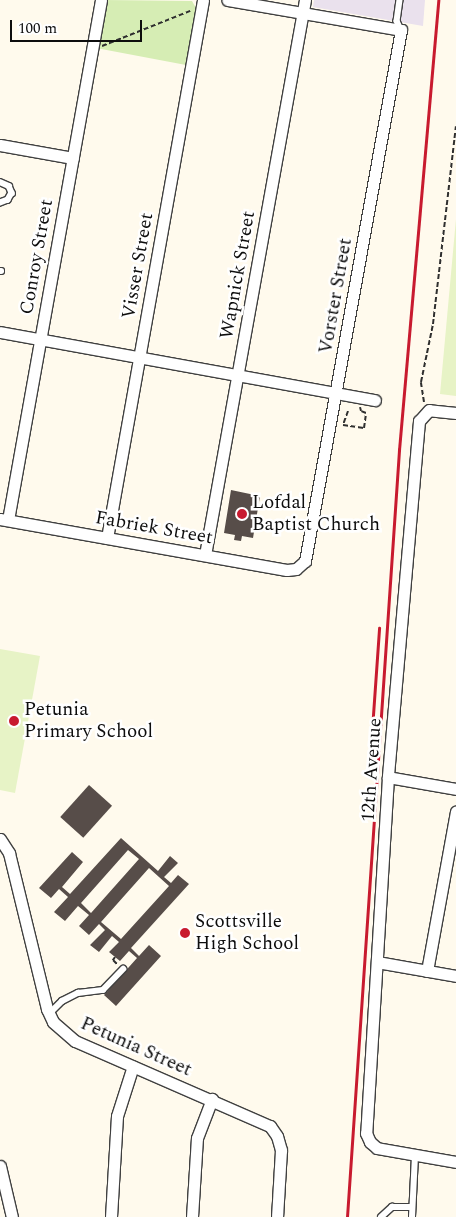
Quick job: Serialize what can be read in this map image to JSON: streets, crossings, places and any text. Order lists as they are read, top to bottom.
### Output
{
  "streets": {
    "street": [
      "Conroy Street",
      "Visser Street",
      "Wapnick Street",
      "Vorster Street",
      "Fabriek Street",
      "12th Avenue",
      "Petunia Street"
    ]
  },
  "crossings": [
    ["Conroy Street", "Fabriek Street"],
    ["Visser Street", "Fabriek Street"],
    ["Wapnick Street", "Fabriek Street"],
    ["Vorster Street", "Fabriek Street"]
  ],
  "places": ["Lofdal Baptist Church", "Petunia Primary School", "Scottsville High School"],
  "scale_bar": "100 m"
}
